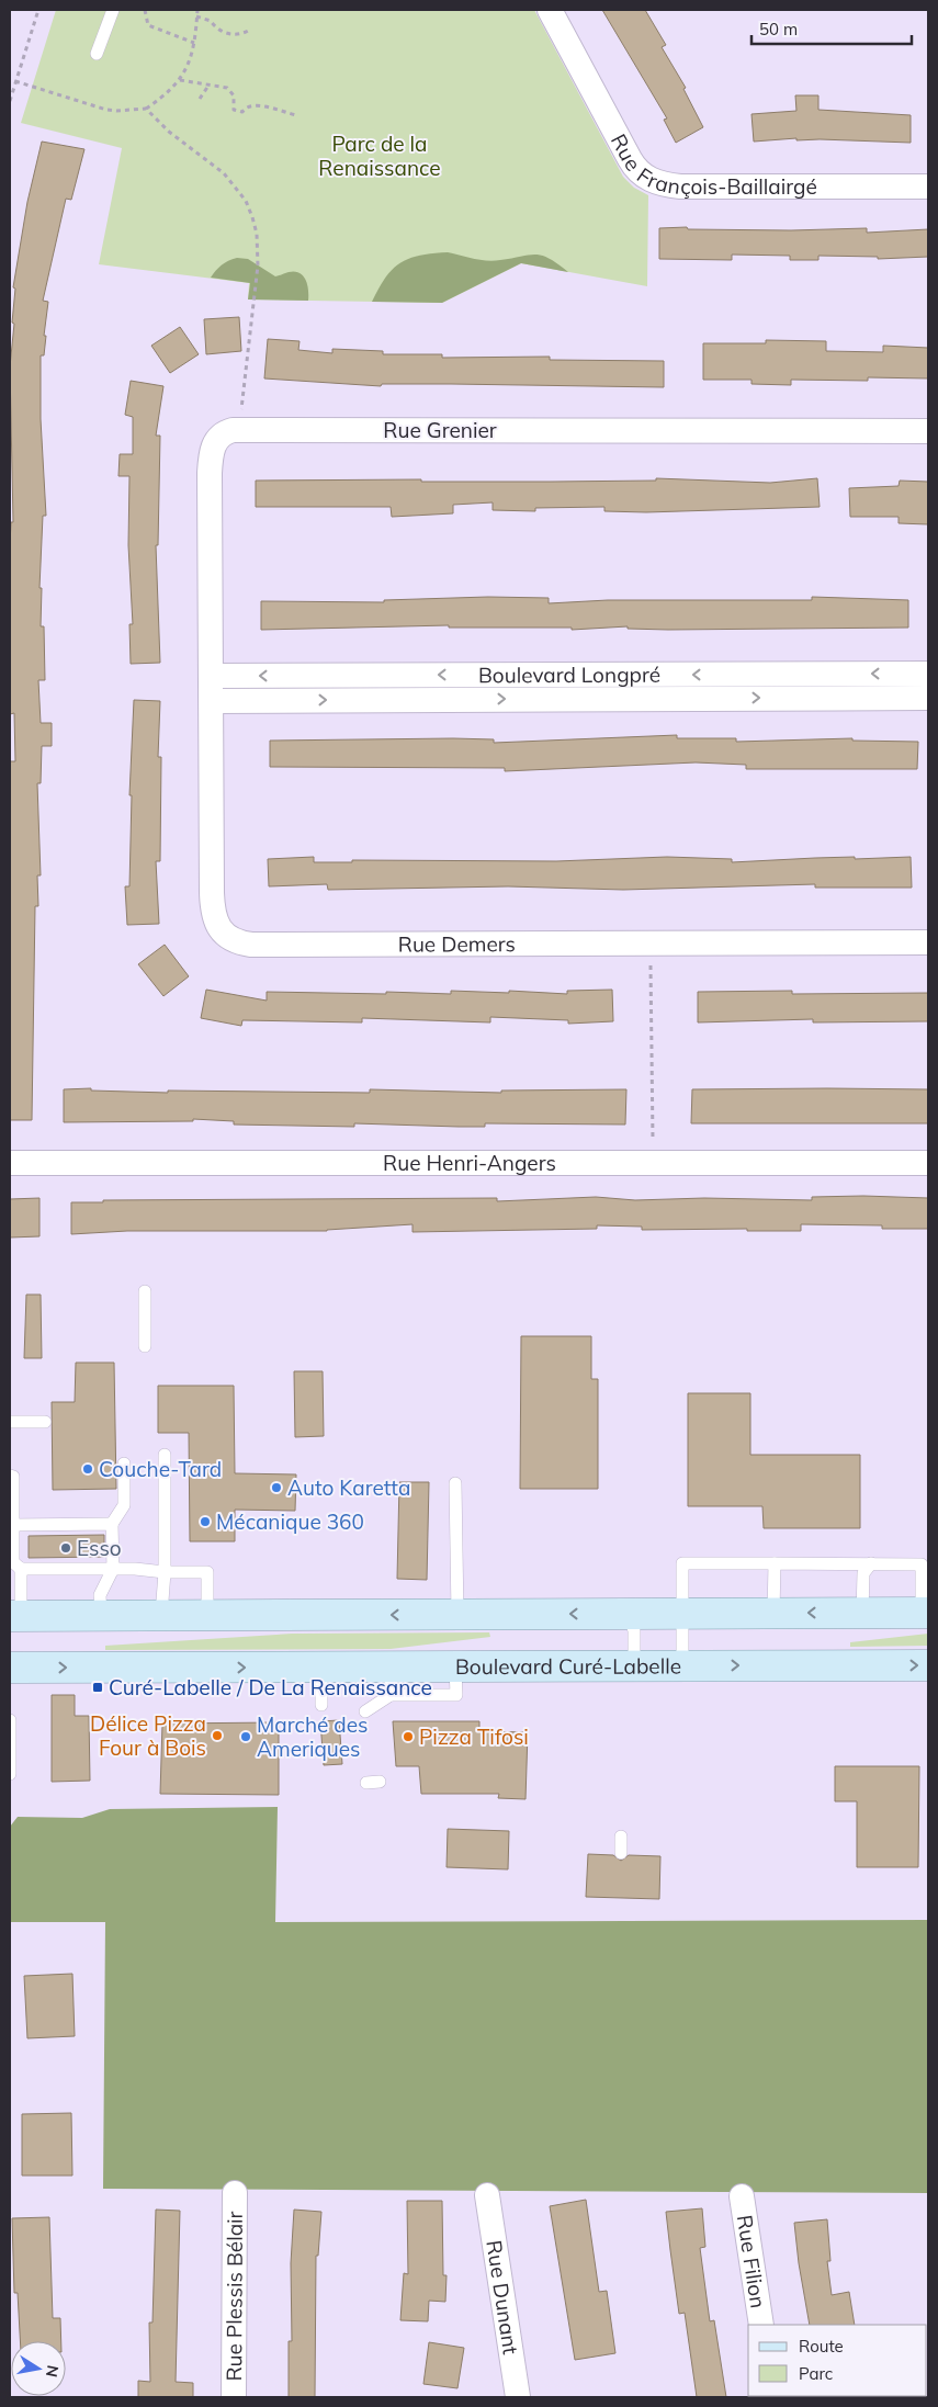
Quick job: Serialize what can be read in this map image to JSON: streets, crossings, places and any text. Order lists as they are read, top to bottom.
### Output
{
  "streets": {
    "main road": ["Boulevard Curé-Labelle"],
    "street": [
      "Rue François-Baillairgé",
      "Rue Grenier",
      "Boulevard Longpré",
      "Rue Demers",
      "Rue Henri-Angers",
      "Rue Filion",
      "Rue Plessis Bélair",
      "Rue Dunant"
    ]
  },
  "crossings": [
    ["Rue Grenier", "Boulevard Longpré"],
    ["Rue Grenier", "Rue Demers"],
    ["Boulevard Longpré", "Rue Demers"]
  ],
  "parks": ["Parc de la Renaissance"],
  "places": {
    "other": [
      "Couche-Tard",
      "Auto Karetta",
      "Mécanique 360",
      "Esso",
      "Délice Pizza Four à Bois",
      "Marché des Ameriques",
      "Pizza Tifosi"
    ],
    "transit": ["Curé-Labelle / De La Renaissance"]
  },
  "legend": ["Route", "Parc"],
  "scale_bar": "50 m",
  "north": "right"
}
